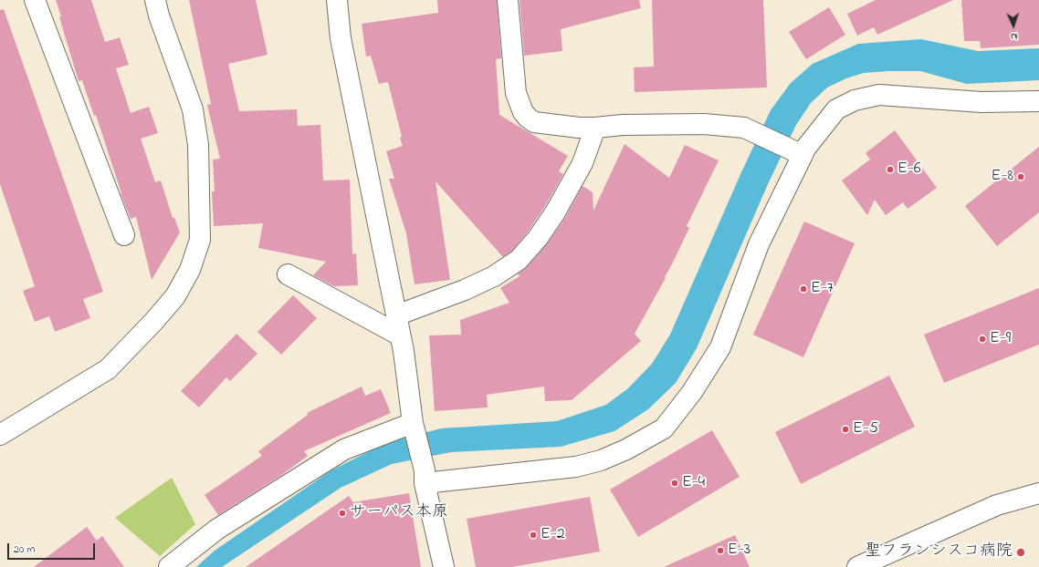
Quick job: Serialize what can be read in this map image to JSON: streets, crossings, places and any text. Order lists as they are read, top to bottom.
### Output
{
  "places": [
    "E-6",
    "E-8",
    "E-7",
    "E-9",
    "E-5",
    "E-4",
    "サーパス本原",
    "E-2",
    "E-3",
    "聖フランシスコ病院"
  ],
  "scale_bar": "20 m",
  "north": "bottom"
}
